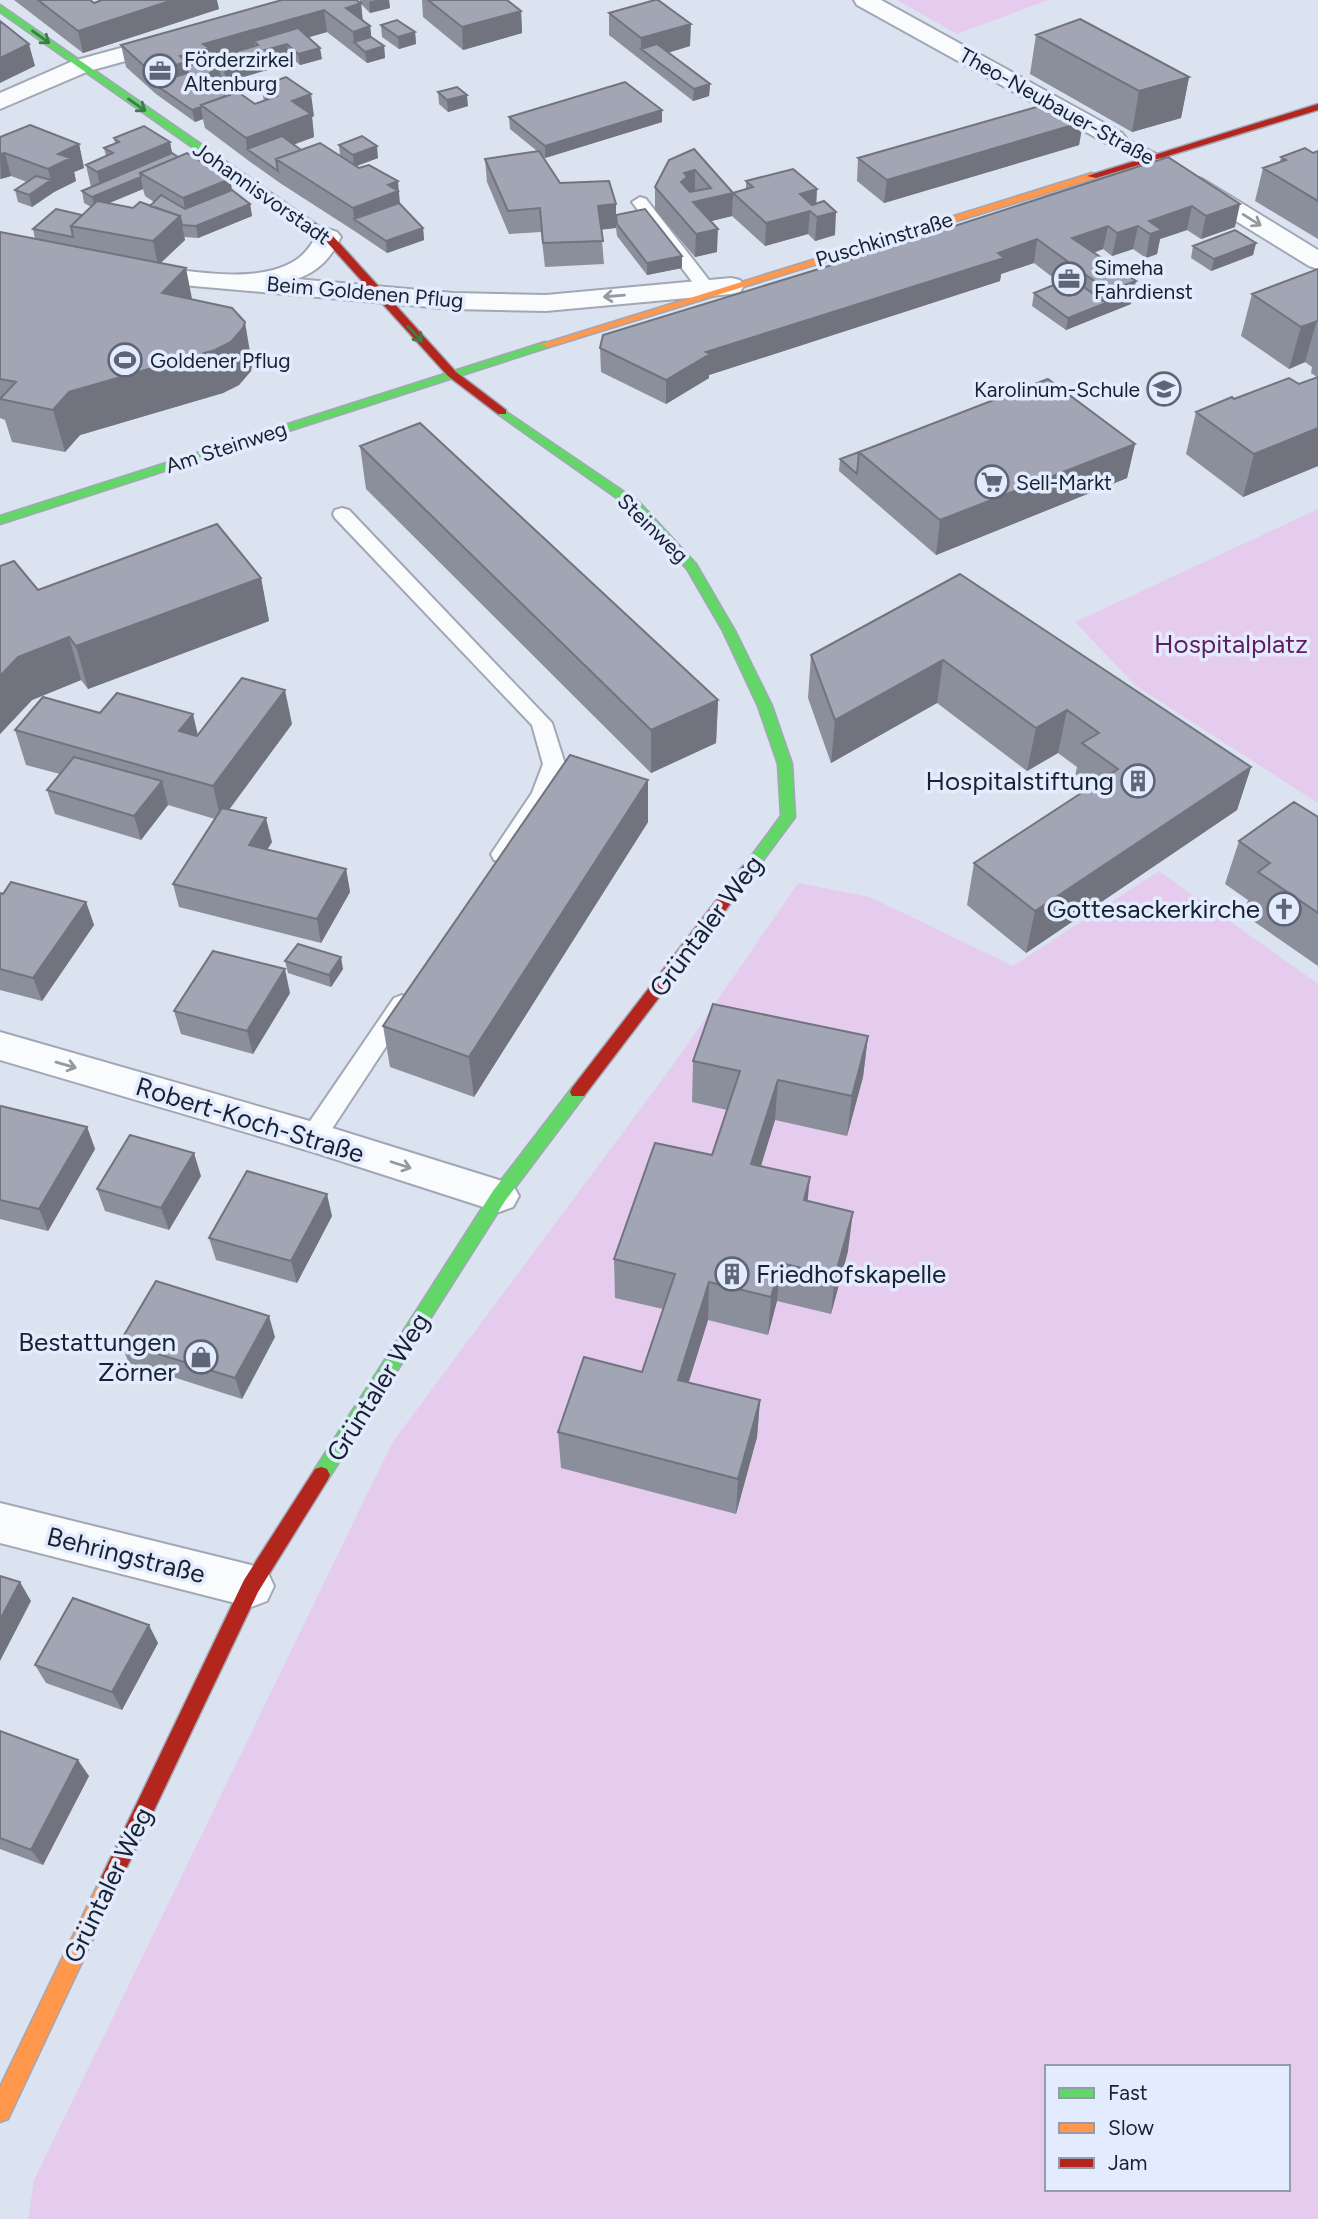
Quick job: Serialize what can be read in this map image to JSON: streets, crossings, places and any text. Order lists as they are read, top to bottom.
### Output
{
  "streets": {
    "street": [
      "Theo-Neubauer-Straße",
      "Johannisvorstadt",
      "Puschkinstraße",
      "Beim Goldenen Pflug",
      "Am Steinweg",
      "Steinweg",
      "Grüntaler Weg",
      "Robert-Koch-Straße",
      "Behringstraße"
    ]
  },
  "crossings": [
    ["Theo-Neubauer-Straße", "Puschkinstraße"],
    ["Johannisvorstadt", "Puschkinstraße"],
    ["Johannisvorstadt", "Beim Goldenen Pflug"],
    ["Johannisvorstadt", "Am Steinweg"],
    ["Johannisvorstadt", "Steinweg"],
    ["Puschkinstraße", "Beim Goldenen Pflug"],
    ["Puschkinstraße", "Am Steinweg"],
    ["Puschkinstraße", "Steinweg"],
    ["Am Steinweg", "Steinweg"],
    ["Steinweg", "Grüntaler Weg"],
    ["Grüntaler Weg", "Robert-Koch-Straße"],
    ["Grüntaler Weg", "Behringstraße"]
  ],
  "one_way": [
    "Theo-Neubauer-Straße",
    "Johannisvorstadt",
    "Beim Goldenen Pflug",
    "Robert-Koch-Straße"
  ],
  "parks": ["Hospitalplatz"],
  "places": {
    "office": ["Förderzirkel Altenburg", "Simeha Fahrdienst"],
    "sports": ["Goldener Pflug"],
    "school or university": ["Karolinum-Schule"],
    "supermarket": ["Sell-Markt"],
    "building": ["Hospitalstiftung", "Friedhofskapelle"],
    "church": ["Gottesackerkirche"],
    "shop": ["Bestattungen Zörner"]
  },
  "legend": ["Fast", "Slow", "Jam"]
}
